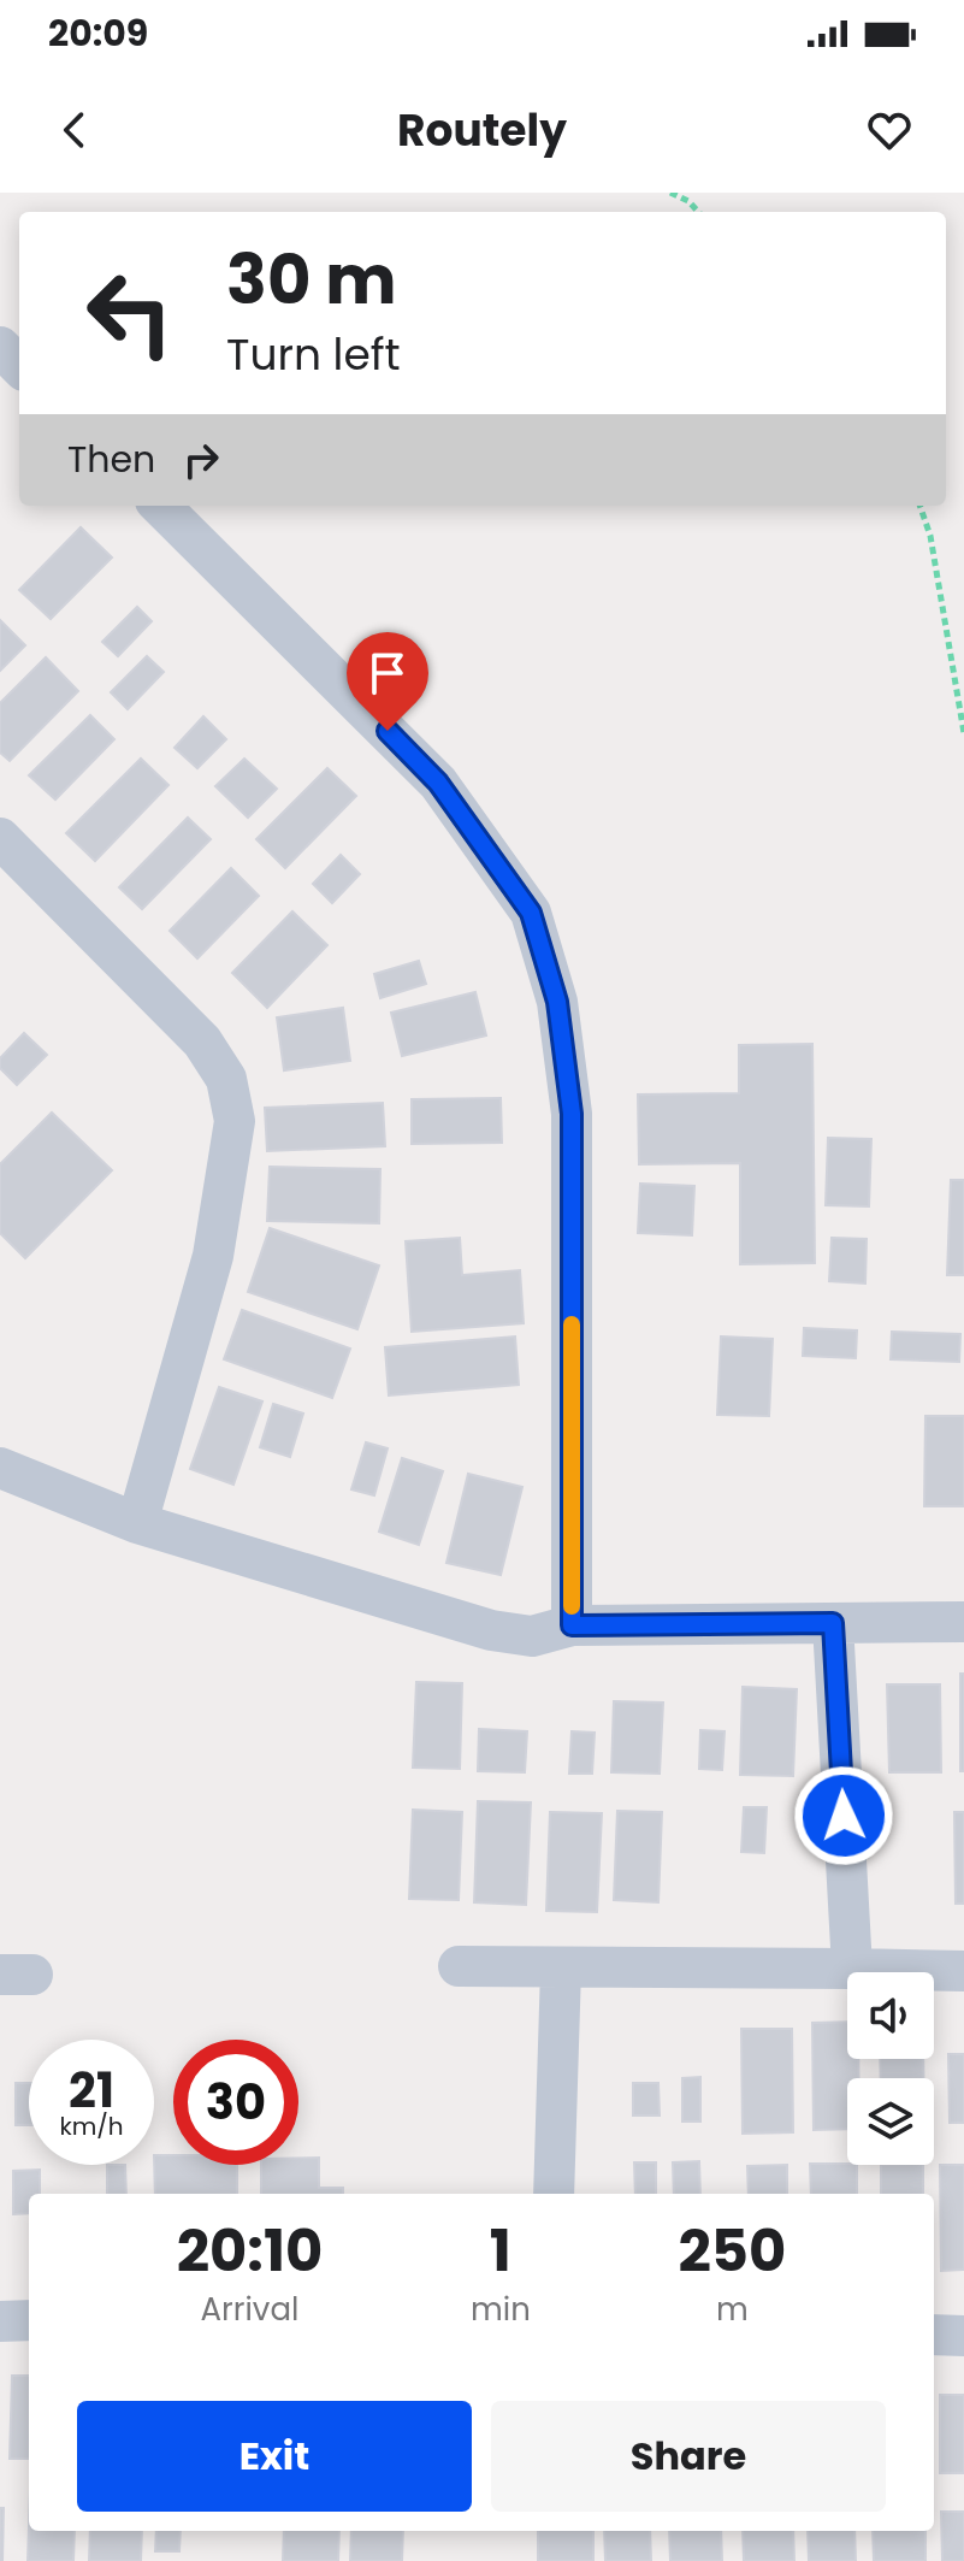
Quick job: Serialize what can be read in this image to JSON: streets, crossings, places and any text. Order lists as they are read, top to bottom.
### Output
{
  "page": {
    "status": "20:09",
    "header": "Routely",
    "turn": ["30 m", "Turn left"],
    "then": "Then",
    "speed": "21 km/h",
    "limit": "30",
    "eta": [
      "20:10",
      "Arrival",
      "1",
      "min",
      "250",
      "m"
    ],
    "buttons": ["Exit", "Share"]
  }
}
